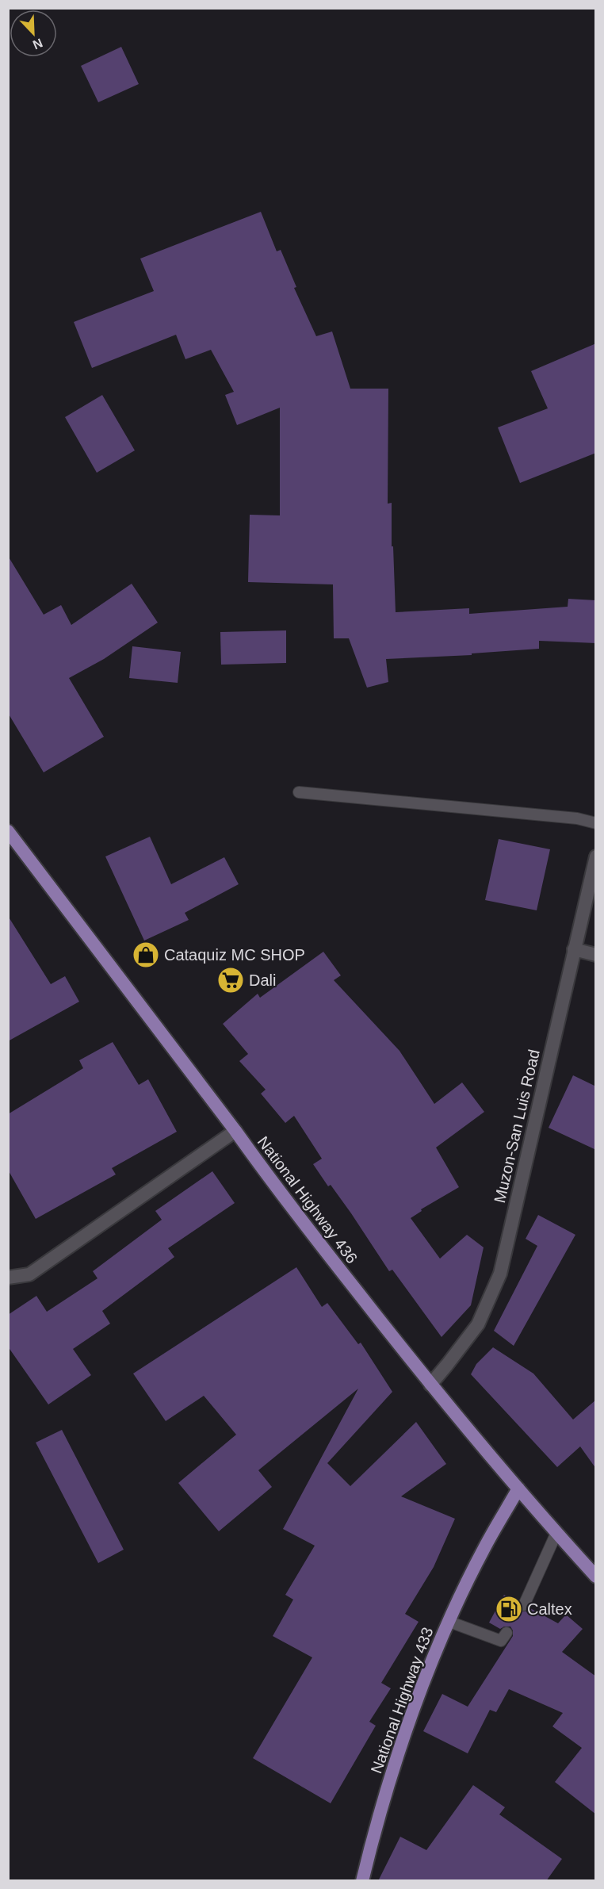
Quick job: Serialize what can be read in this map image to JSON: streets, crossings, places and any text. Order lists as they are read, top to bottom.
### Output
{
  "streets": {
    "main road": ["Muzon-San Luis Road", "National Highway 436", "National Highway 433"]
  },
  "crossings": [
    ["Muzon-San Luis Road", "National Highway 436"],
    ["National Highway 436", "National Highway 433"]
  ],
  "places": {
    "shop": ["Cataquiz MC SHOP"],
    "supermarket": ["Dali"],
    "fuel station": ["Caltex"]
  },
  "north": "bottom right"
}
